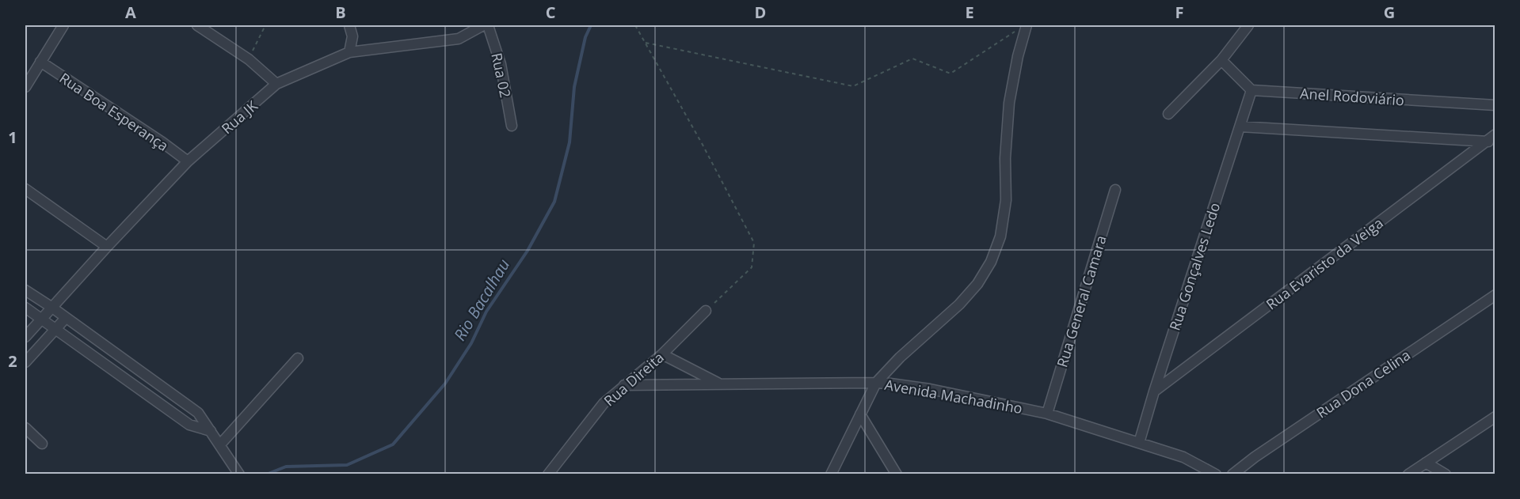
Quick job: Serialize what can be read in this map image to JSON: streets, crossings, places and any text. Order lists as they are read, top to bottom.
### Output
{
  "streets": {
    "street": [
      "Rua 02",
      "Anel Rodoviário",
      "Rua Boa Esperança",
      "Rua JK",
      "Rua Evaristo da Veiga",
      "Rua Gonçalves Ledo",
      "Rua General Camara",
      "Rua Direita",
      "Rua Dona Celina",
      "Avenida Machadinho"
    ]
  },
  "crossings": [
    ["Anel Rodoviário", "Rua Gonçalves Ledo"],
    ["Rua Boa Esperança", "Rua JK"],
    ["Rua Evaristo da Veiga", "Rua Gonçalves Ledo"],
    ["Rua Gonçalves Ledo", "Avenida Machadinho"],
    ["Rua General Camara", "Avenida Machadinho"],
    ["Rua Direita", "Avenida Machadinho"]
  ],
  "water": ["Rio Bacalhau"],
  "grid": {
    "columns": [
      "A",
      "B",
      "C",
      "D",
      "E",
      "F",
      "G"
    ],
    "rows": ["1", "2"]
  }
}
